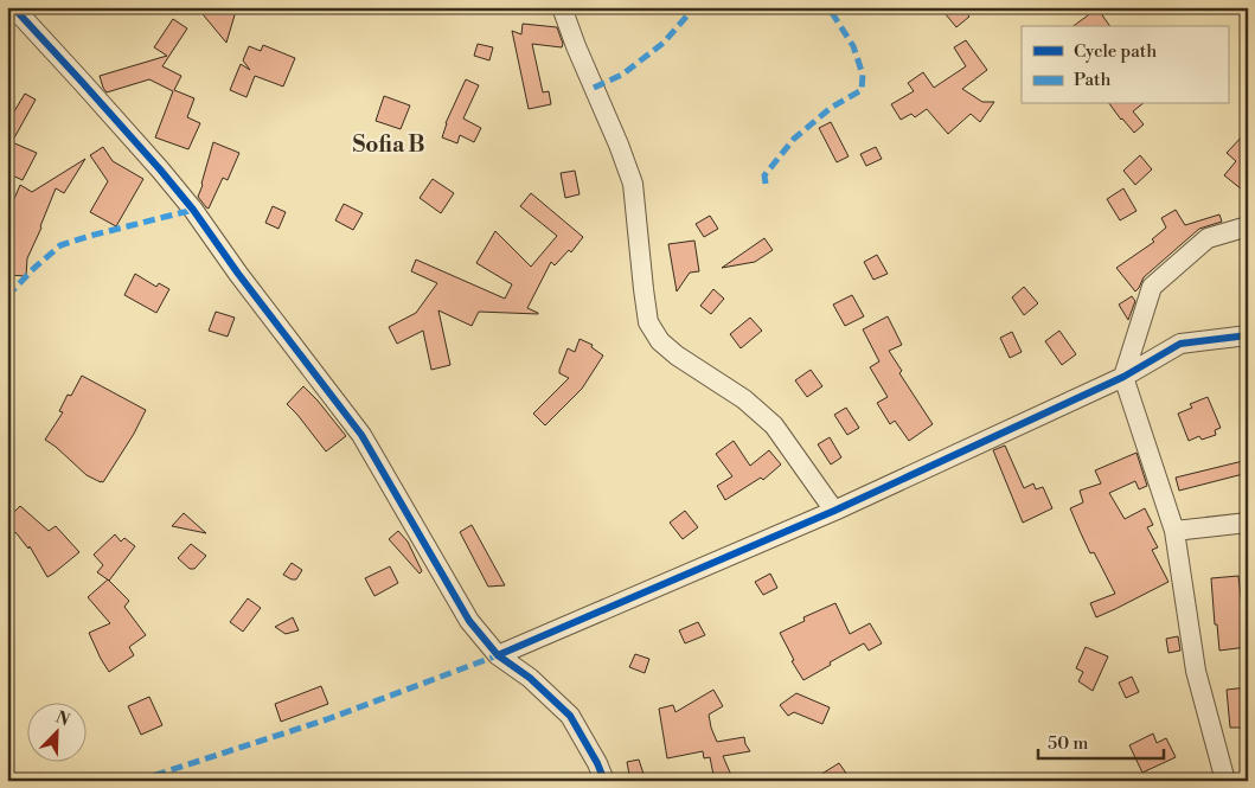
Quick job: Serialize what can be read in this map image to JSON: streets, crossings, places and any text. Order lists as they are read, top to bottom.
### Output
{
  "districts": ["Sofia B"],
  "legend": ["Cycle path", "Path"],
  "scale_bar": "50 m",
  "north": "top right"
}
